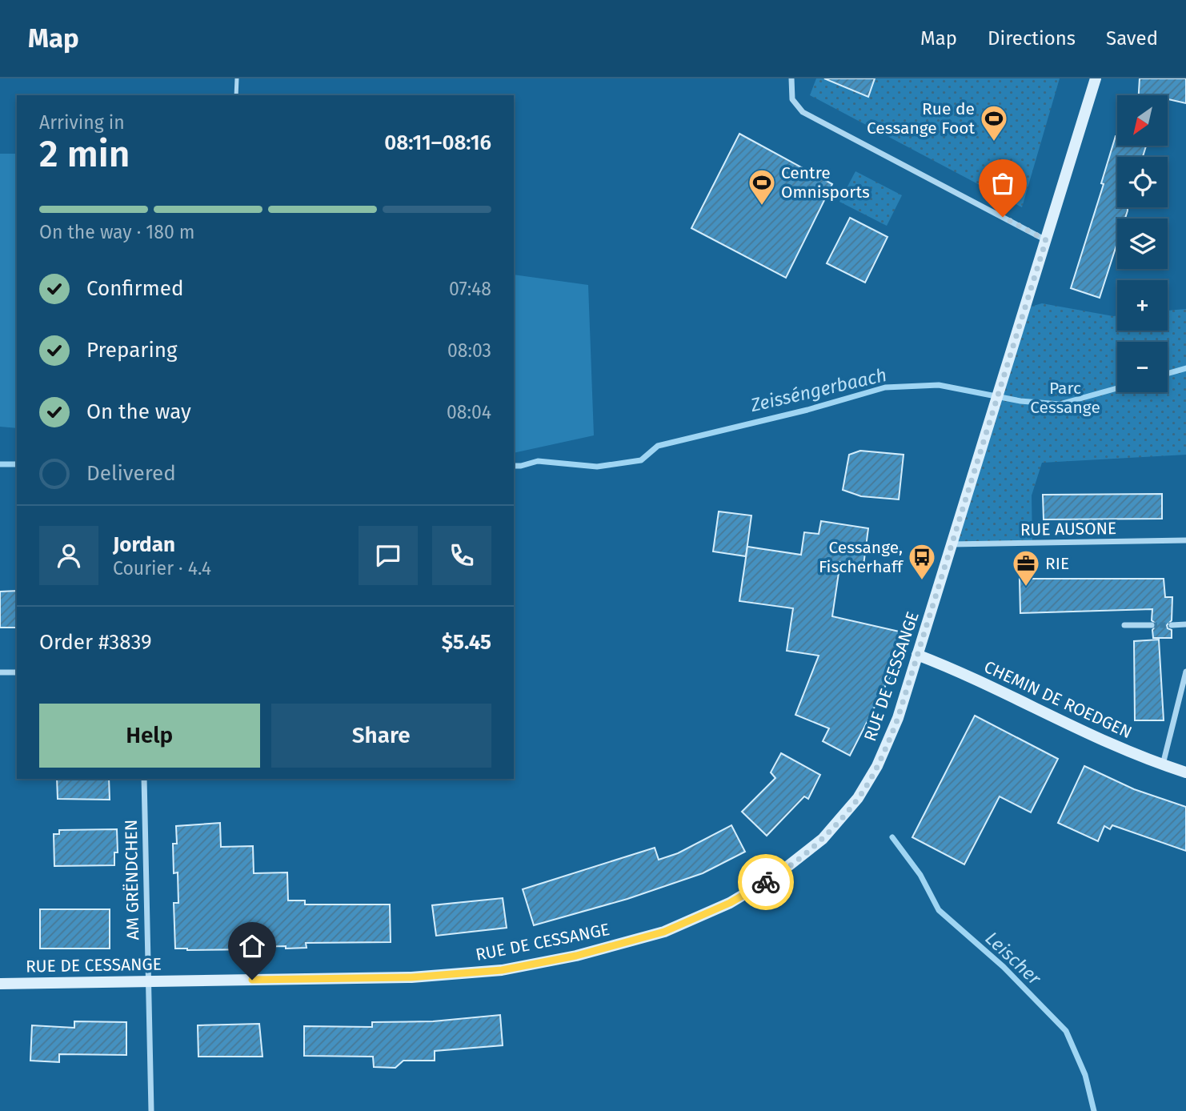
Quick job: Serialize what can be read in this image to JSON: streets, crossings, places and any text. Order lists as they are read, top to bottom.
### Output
{
  "streets": {
    "main road": ["RUE DE CESSANGE", "CHEMIN DE ROEDGEN"],
    "street": ["RUE AUSONE", "AM GRËNDCHEN"]
  },
  "crossings": [
    ["RUE AUSONE", "RUE DE CESSANGE"],
    ["RUE DE CESSANGE", "CHEMIN DE ROEDGEN"],
    ["RUE DE CESSANGE", "AM GRËNDCHEN"]
  ],
  "water": ["Zeisséngerbaach", "Leischer"],
  "parks": ["Parc Cessange"],
  "places": {
    "sports": ["Rue de Cessange Foot", "Centre Omnisports"],
    "bus stop": ["Cessange, Fischerhaff"],
    "office": ["RIE"]
  },
  "north": "bottom left",
  "page": {
    "header": "Map",
    "nav": ["Map", "Directions", "Saved"],
    "map_buttons": ["+", "−"],
    "heading": ["2 min", "Arriving in", "08:11–08:16"],
    "panel": [
      "Jordan",
      "Courier · 4.4",
      "Order #3839",
      "$5.45"
    ],
    "bar": "On the way · 180 m",
    "list": [
      ["Confirmed", "07:48"],
      ["Preparing", "08:03"],
      ["On the way", "08:04"],
      "Delivered"
    ],
    "buttons": ["Help", "Share"]
  }
}
